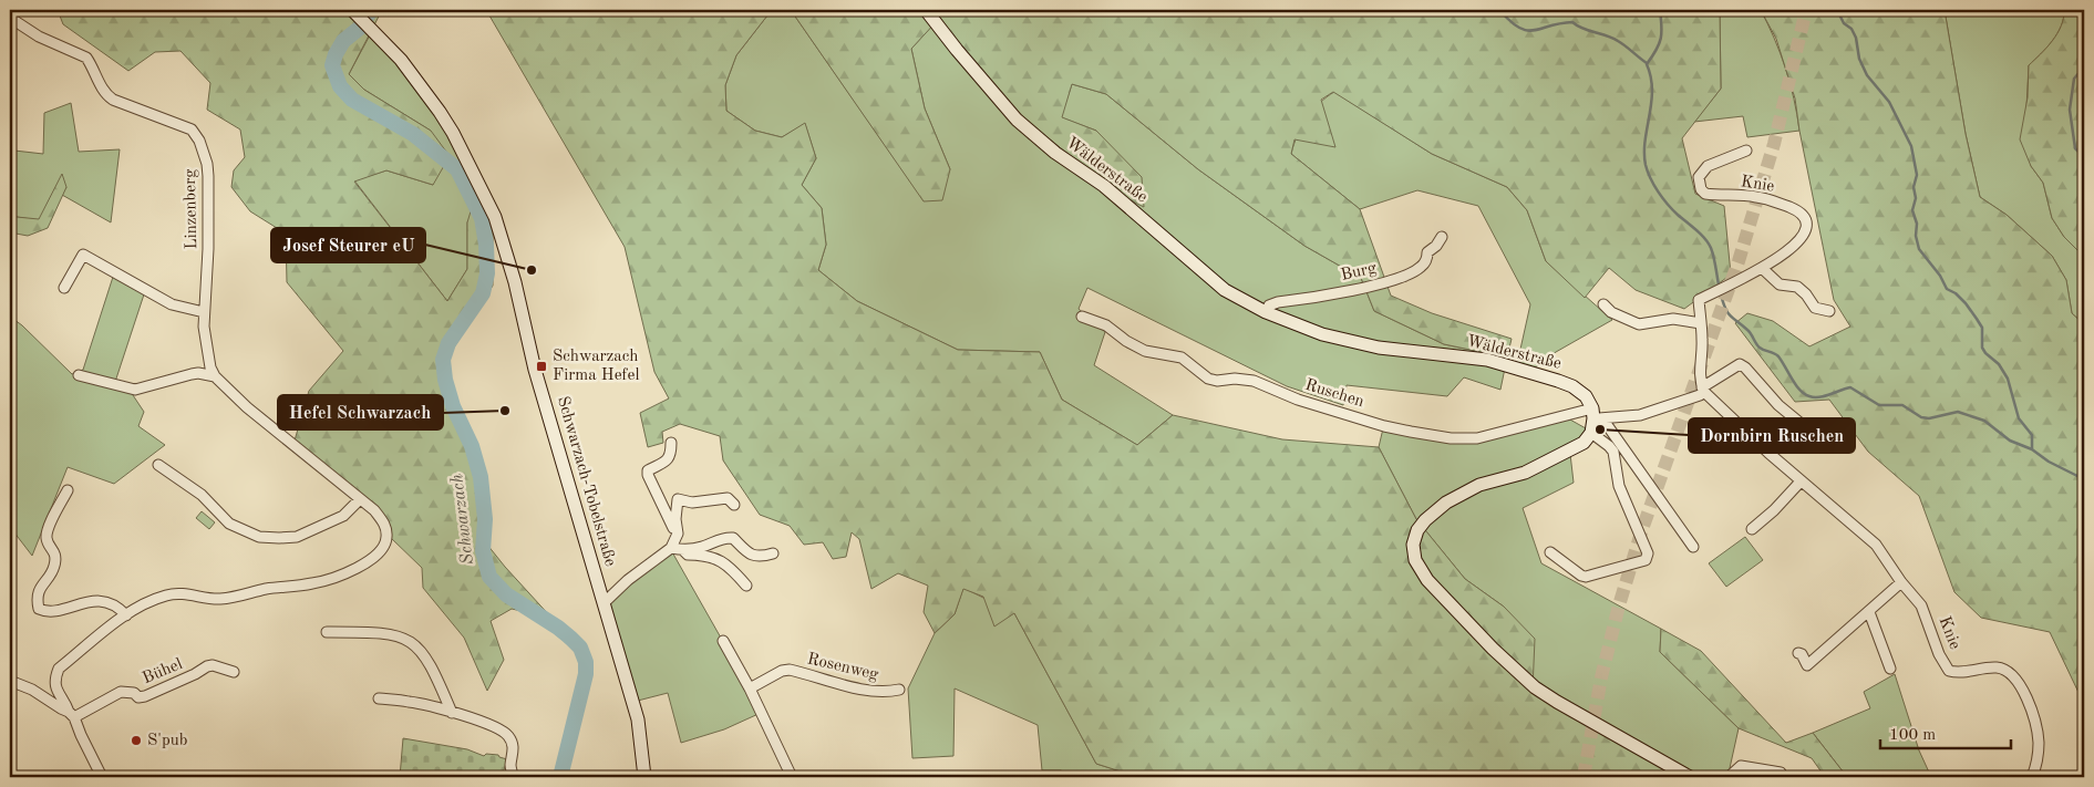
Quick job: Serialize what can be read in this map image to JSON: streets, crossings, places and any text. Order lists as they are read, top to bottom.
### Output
{
  "streets": {
    "street": [
      "Wälderstraße",
      "Knie",
      "Linzenberg",
      "Burg",
      "Ruschen",
      "Schwarzach-Tobelstraße",
      "Rosenweg",
      "Bühel"
    ]
  },
  "crossings": [
    ["Wälderstraße", "Burg"],
    ["Wälderstraße", "Ruschen"],
    ["Linzenberg", "Bühel"]
  ],
  "water": ["Schwarzach"],
  "places": {
    "other": [
      "Josef Steurer eU",
      "Hefel Schwarzach",
      "Dornbirn Ruschen",
      "S'pub"
    ],
    "transit": ["Schwarzach Firma Hefel"]
  },
  "scale_bar": "100 m"
}
